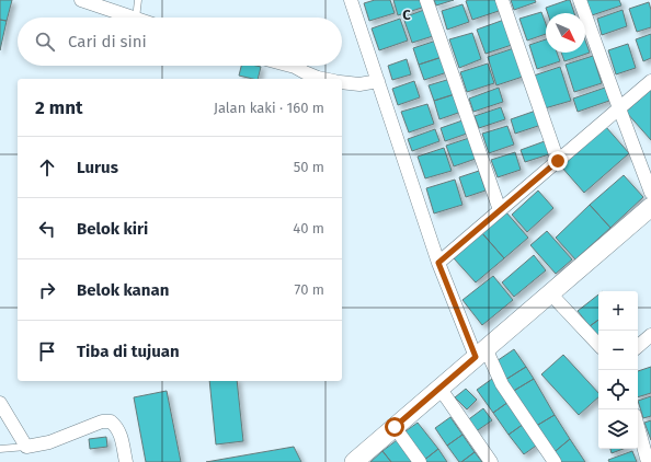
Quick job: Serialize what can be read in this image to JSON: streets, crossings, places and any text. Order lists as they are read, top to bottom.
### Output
{
  "north": "bottom right",
  "page": {
    "search": "Cari di sini",
    "heading": ["2 mnt", "Jalan kaki · 160 m"],
    "list": [
      ["Lurus", "50 m"],
      ["Belok kiri", "40 m"],
      ["Belok kanan", "70 m"],
      "Tiba di tujuan"
    ],
    "map_buttons": ["+", "−"]
  },
  "grid": {
    "columns": ["C"]
  }
}
